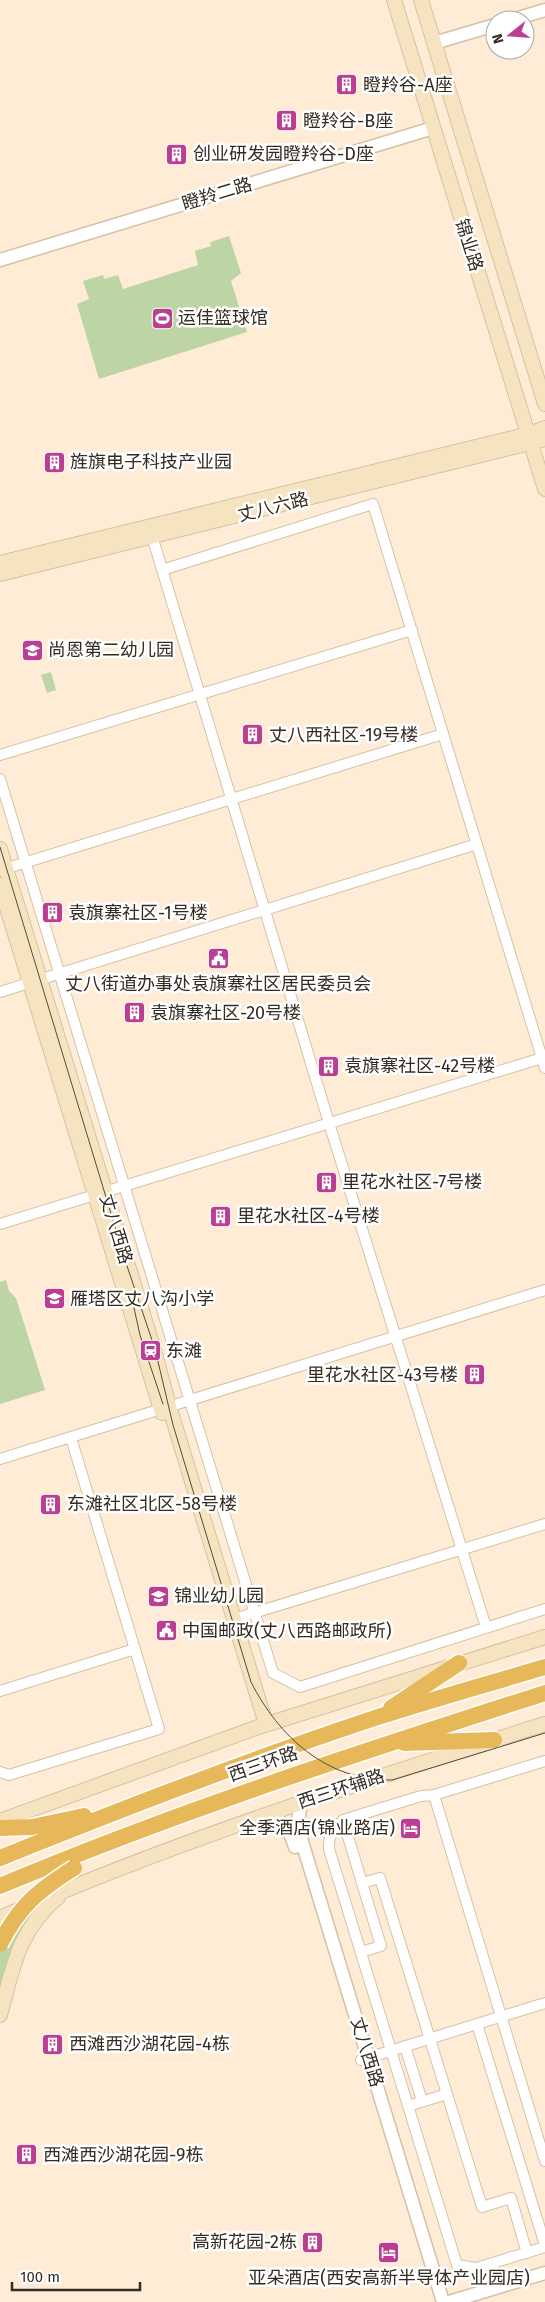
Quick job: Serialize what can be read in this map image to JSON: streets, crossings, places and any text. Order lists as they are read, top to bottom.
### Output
{
  "streets": {
    "highway": ["西三环路"],
    "main road": [
      "锦业路",
      "丈八六路",
      "丈八西路",
      "西三环辅路"
    ],
    "street": ["瞪羚二路"]
  },
  "crossings": [
    ["瞪羚二路", "锦业路"],
    ["锦业路", "丈八六路"],
    ["丈八西路", "西三环辅路"]
  ],
  "places": {
    "building": [
      "瞪羚谷-A座",
      "瞪羚谷-B座",
      "创业研发园瞪羚谷-D座",
      "旌旗电子科技产业园",
      "丈八西社区-19号楼",
      "袁旗寨社区-1号楼",
      "袁旗寨社区-20号楼",
      "袁旗寨社区-42号楼",
      "里花水社区-7号楼",
      "里花水社区-4号楼",
      "里花水社区-43号楼",
      "东滩社区北区-58号楼",
      "西滩西沙湖花园-4栋",
      "西滩西沙湖花园-9栋",
      "高新花园-2栋"
    ],
    "sports": ["运佳篮球馆"],
    "school or university": ["尚恩第二幼儿园", "雁塔区丈八沟小学", "锦业幼儿园"],
    "public building": ["丈八街道办事处袁旗寨社区居民委员会", "中国邮政(丈八西路邮政所)"],
    "station": ["东滩"],
    "hotel": ["全季酒店(锦业路店)", "亚朵酒店(西安高新半导体产业园店)"]
  },
  "scale_bar": "100 m",
  "north": "left"
}
